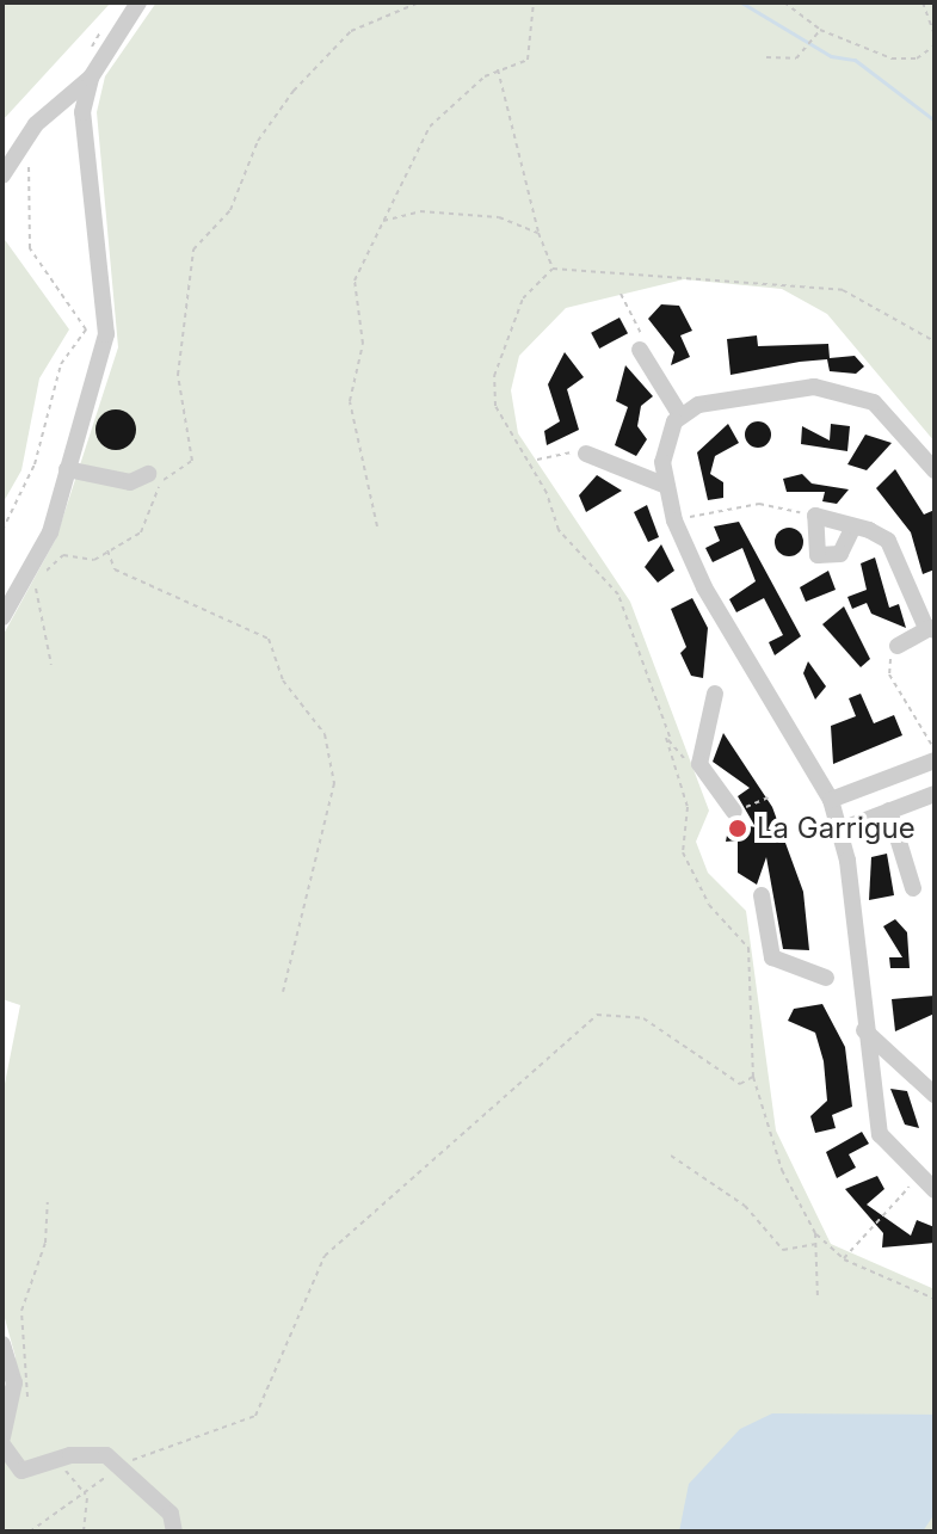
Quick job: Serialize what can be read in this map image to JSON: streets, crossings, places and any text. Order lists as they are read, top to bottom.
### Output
{
  "places": ["La Garrigue"]
}
